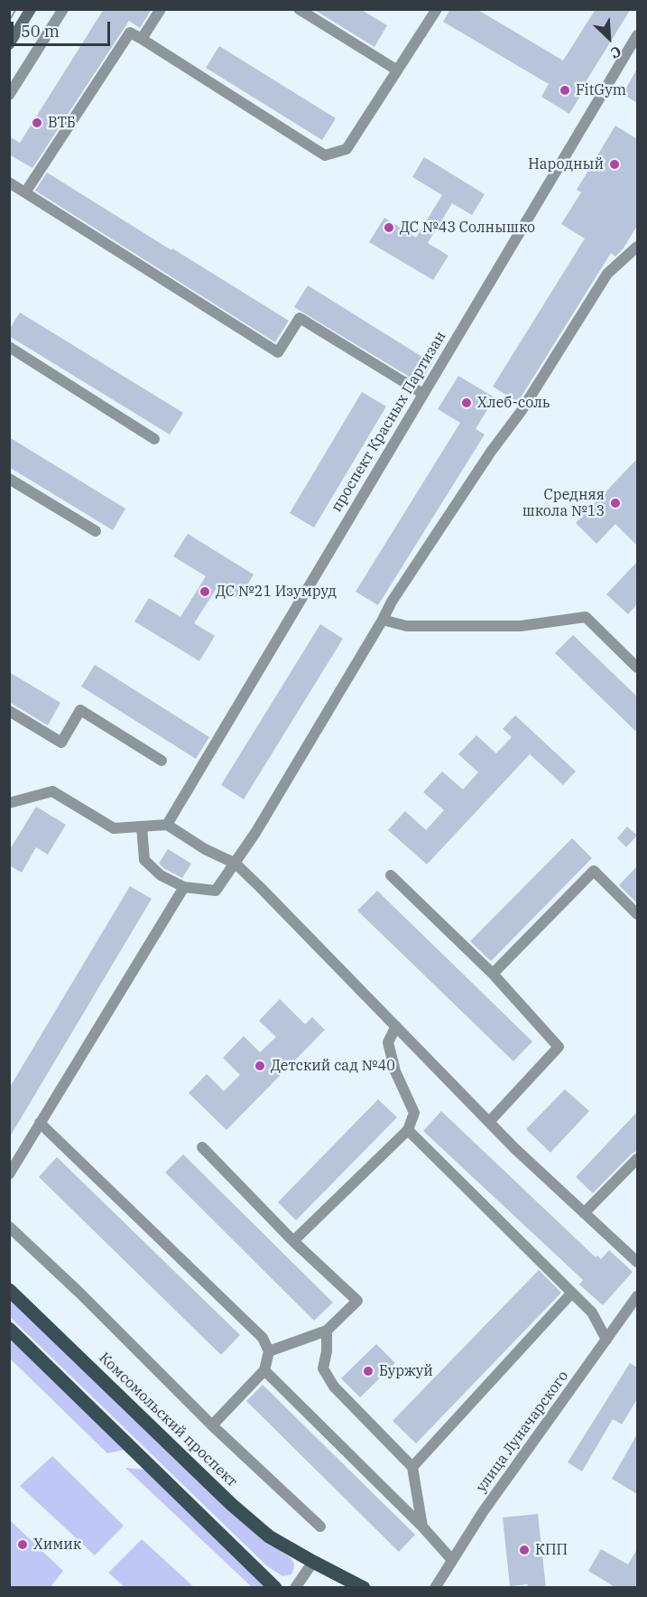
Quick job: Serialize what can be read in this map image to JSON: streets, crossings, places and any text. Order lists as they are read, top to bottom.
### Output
{
  "streets": {
    "main road": ["Комсомольский проспект"],
    "street": ["проспект Красных Партизан", "улица Луначарского"]
  },
  "places": [
    "FitGym",
    "ВТБ",
    "Народный",
    "ДС №43 Солнышко",
    "Хлеб-соль",
    "Средняя школа №13",
    "ДС №21 Изумруд",
    "Детский сад №40",
    "Буржуй",
    "Химик",
    "КПП"
  ],
  "scale_bar": "50 m",
  "north": "bottom right"
}
